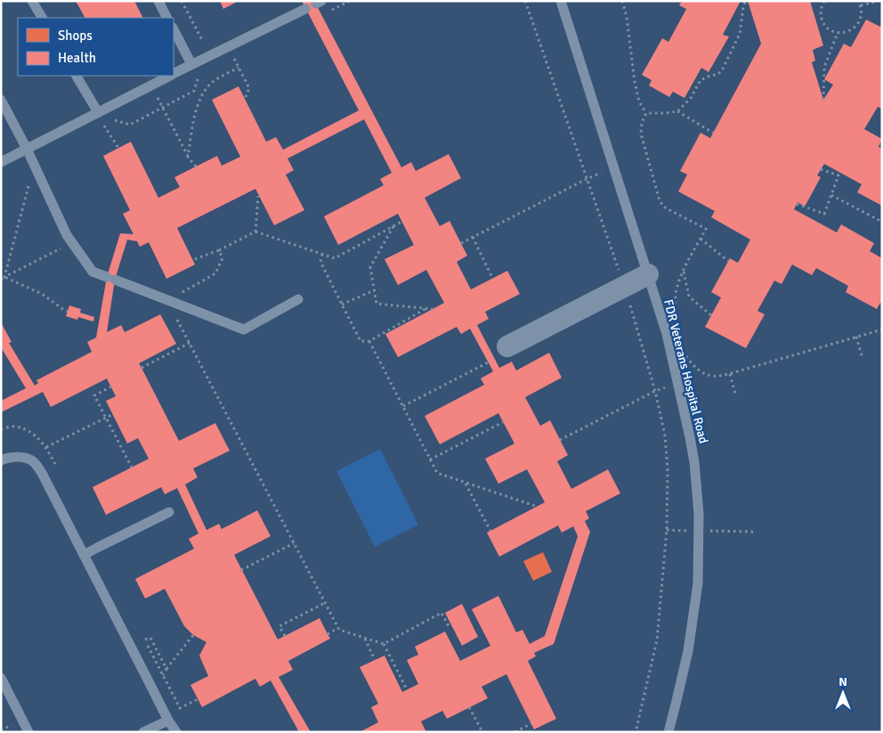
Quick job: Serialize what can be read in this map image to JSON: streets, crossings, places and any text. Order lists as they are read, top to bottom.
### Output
{
  "streets": {
    "lane": ["FDR Veterans Hospital Road"]
  },
  "legend": ["Shops", "Health"],
  "north": "top"
}
